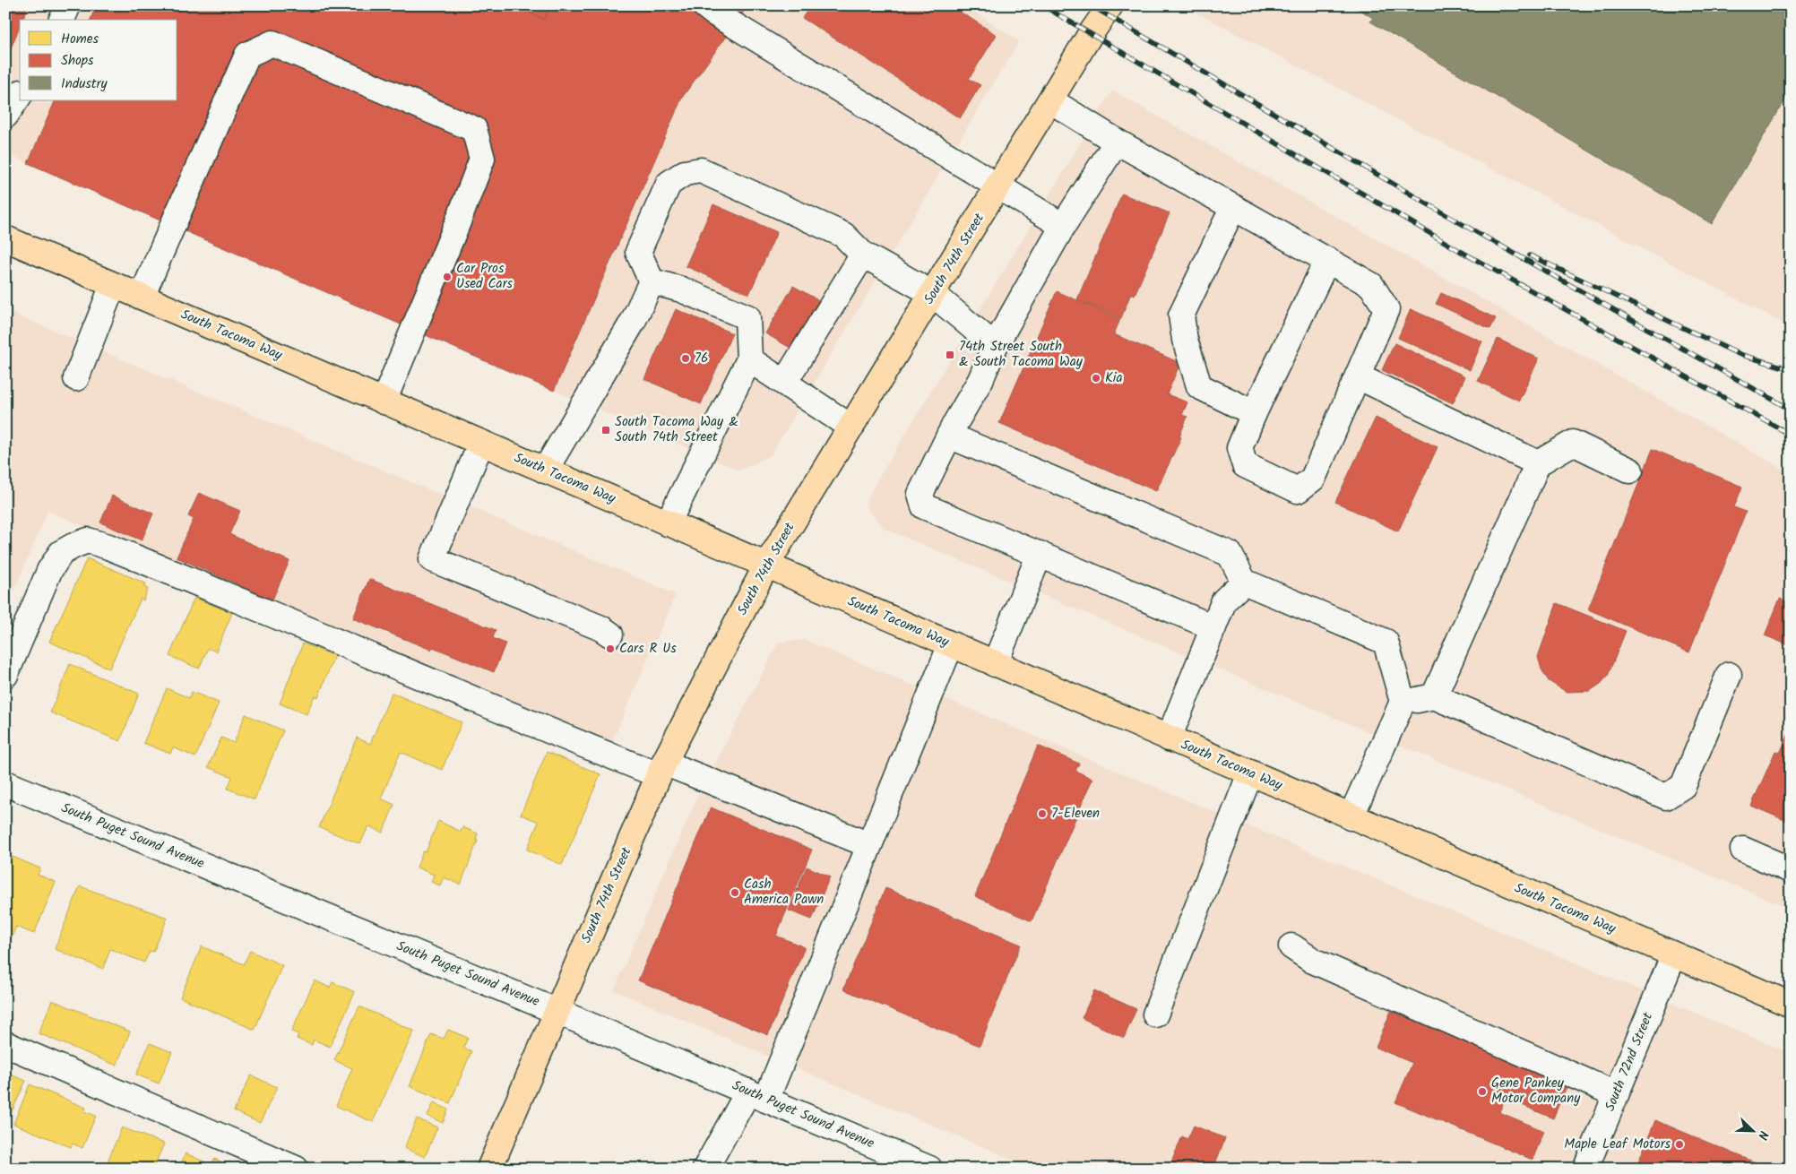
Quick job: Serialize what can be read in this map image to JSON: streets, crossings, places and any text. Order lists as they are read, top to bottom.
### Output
{
  "streets": {
    "main road": ["South 74th Street", "South Tacoma Way"],
    "street": ["South Puget Sound Avenue", "South 72nd Street"]
  },
  "crossings": [
    ["South 74th Street", "South Tacoma Way"],
    ["South 74th Street", "South Puget Sound Avenue"],
    ["South Tacoma Way", "South 72nd Street"]
  ],
  "places": {
    "other": [
      "Car Pros Used Cars",
      "76",
      "Kia",
      "Cars R Us",
      "7-Eleven",
      "Cash America Pawn",
      "Gene Pankey Motor Company",
      "Maple Leaf Motors"
    ],
    "transit": ["74th Street South & South Tacoma Way", "South Tacoma Way & South 74th Street"]
  },
  "legend": ["Homes", "Shops", "Industry"],
  "north": "bottom right"
}
